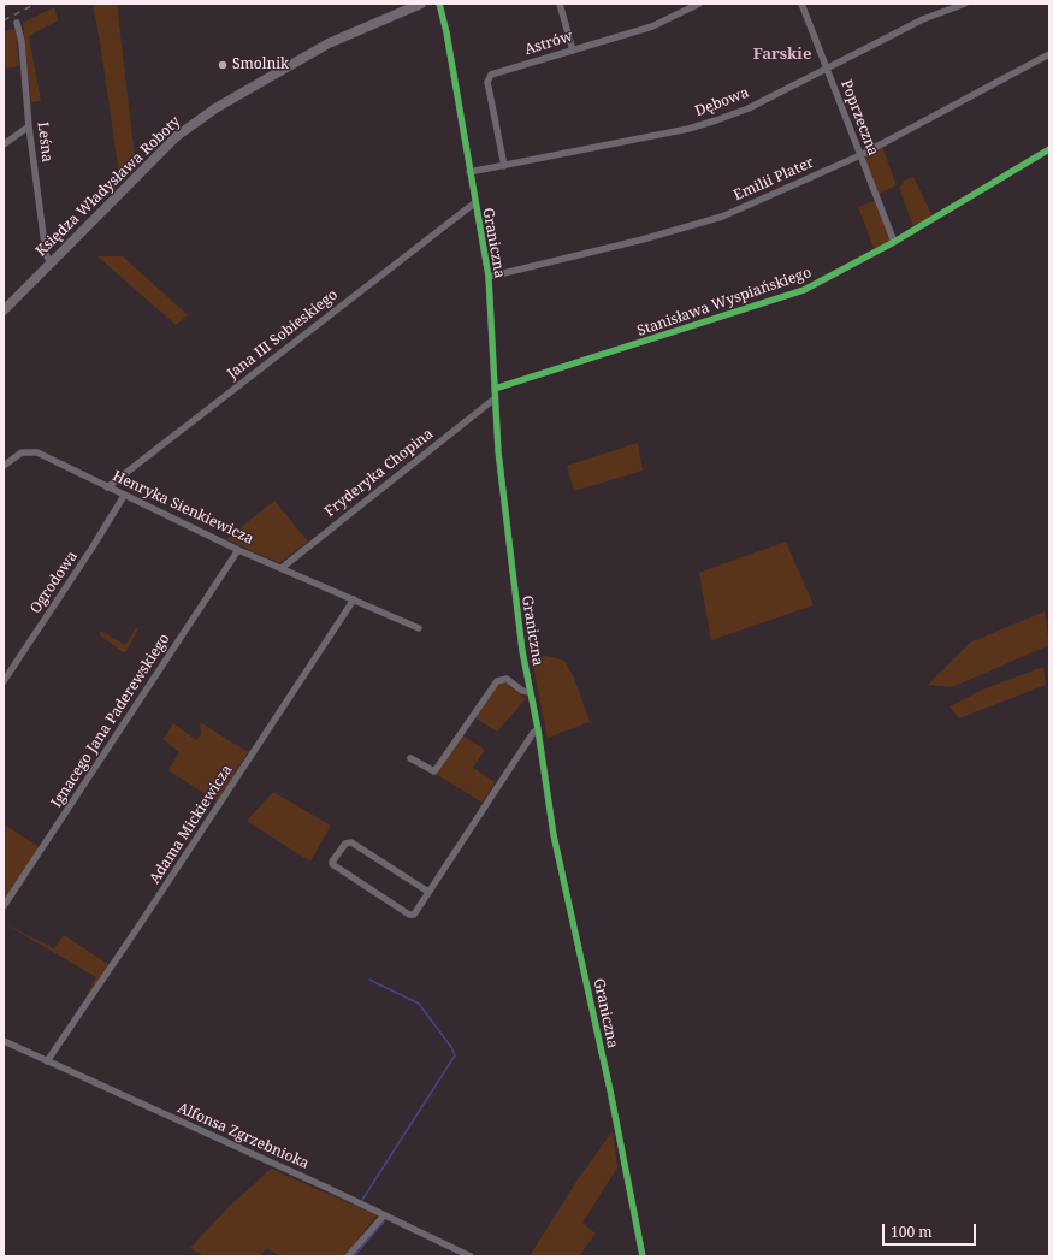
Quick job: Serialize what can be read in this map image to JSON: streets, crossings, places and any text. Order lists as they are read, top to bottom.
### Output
{
  "streets": {
    "main road": ["Księdza Władysława Roboty"],
    "street": [
      "Astrów",
      "Dębowa",
      "Poprzeczna",
      "Leśna",
      "Emilii Plater",
      "Graniczna",
      "Stanisława Wyspiańskiego",
      "Jana III Sobieskiego",
      "Fryderyka Chopina",
      "Henryka Sienkiewicza",
      "Ogrodowa",
      "Ignacego Jana Paderewskiego",
      "Adama Mickiewicza",
      "Alfonsa Zgrzebnioka"
    ]
  },
  "crossings": [
    ["Astrów", "Dębowa"],
    ["Dębowa", "Poprzeczna"],
    ["Dębowa", "Graniczna"],
    ["Poprzeczna", "Emilii Plater"],
    ["Poprzeczna", "Stanisława Wyspiańskiego"],
    ["Leśna", "Księdza Władysława Roboty"],
    ["Emilii Plater", "Graniczna"],
    ["Graniczna", "Stanisława Wyspiańskiego"],
    ["Graniczna", "Jana III Sobieskiego"],
    ["Graniczna", "Fryderyka Chopina"],
    ["Jana III Sobieskiego", "Henryka Sienkiewicza"],
    ["Fryderyka Chopina", "Henryka Sienkiewicza"],
    ["Henryka Sienkiewicza", "Ogrodowa"],
    ["Henryka Sienkiewicza", "Ignacego Jana Paderewskiego"],
    ["Henryka Sienkiewicza", "Adama Mickiewicza"],
    ["Adama Mickiewicza", "Alfonsa Zgrzebnioka"]
  ],
  "districts": ["Farskie"],
  "places": ["Smolnik"],
  "scale_bar": "100 m"
}
